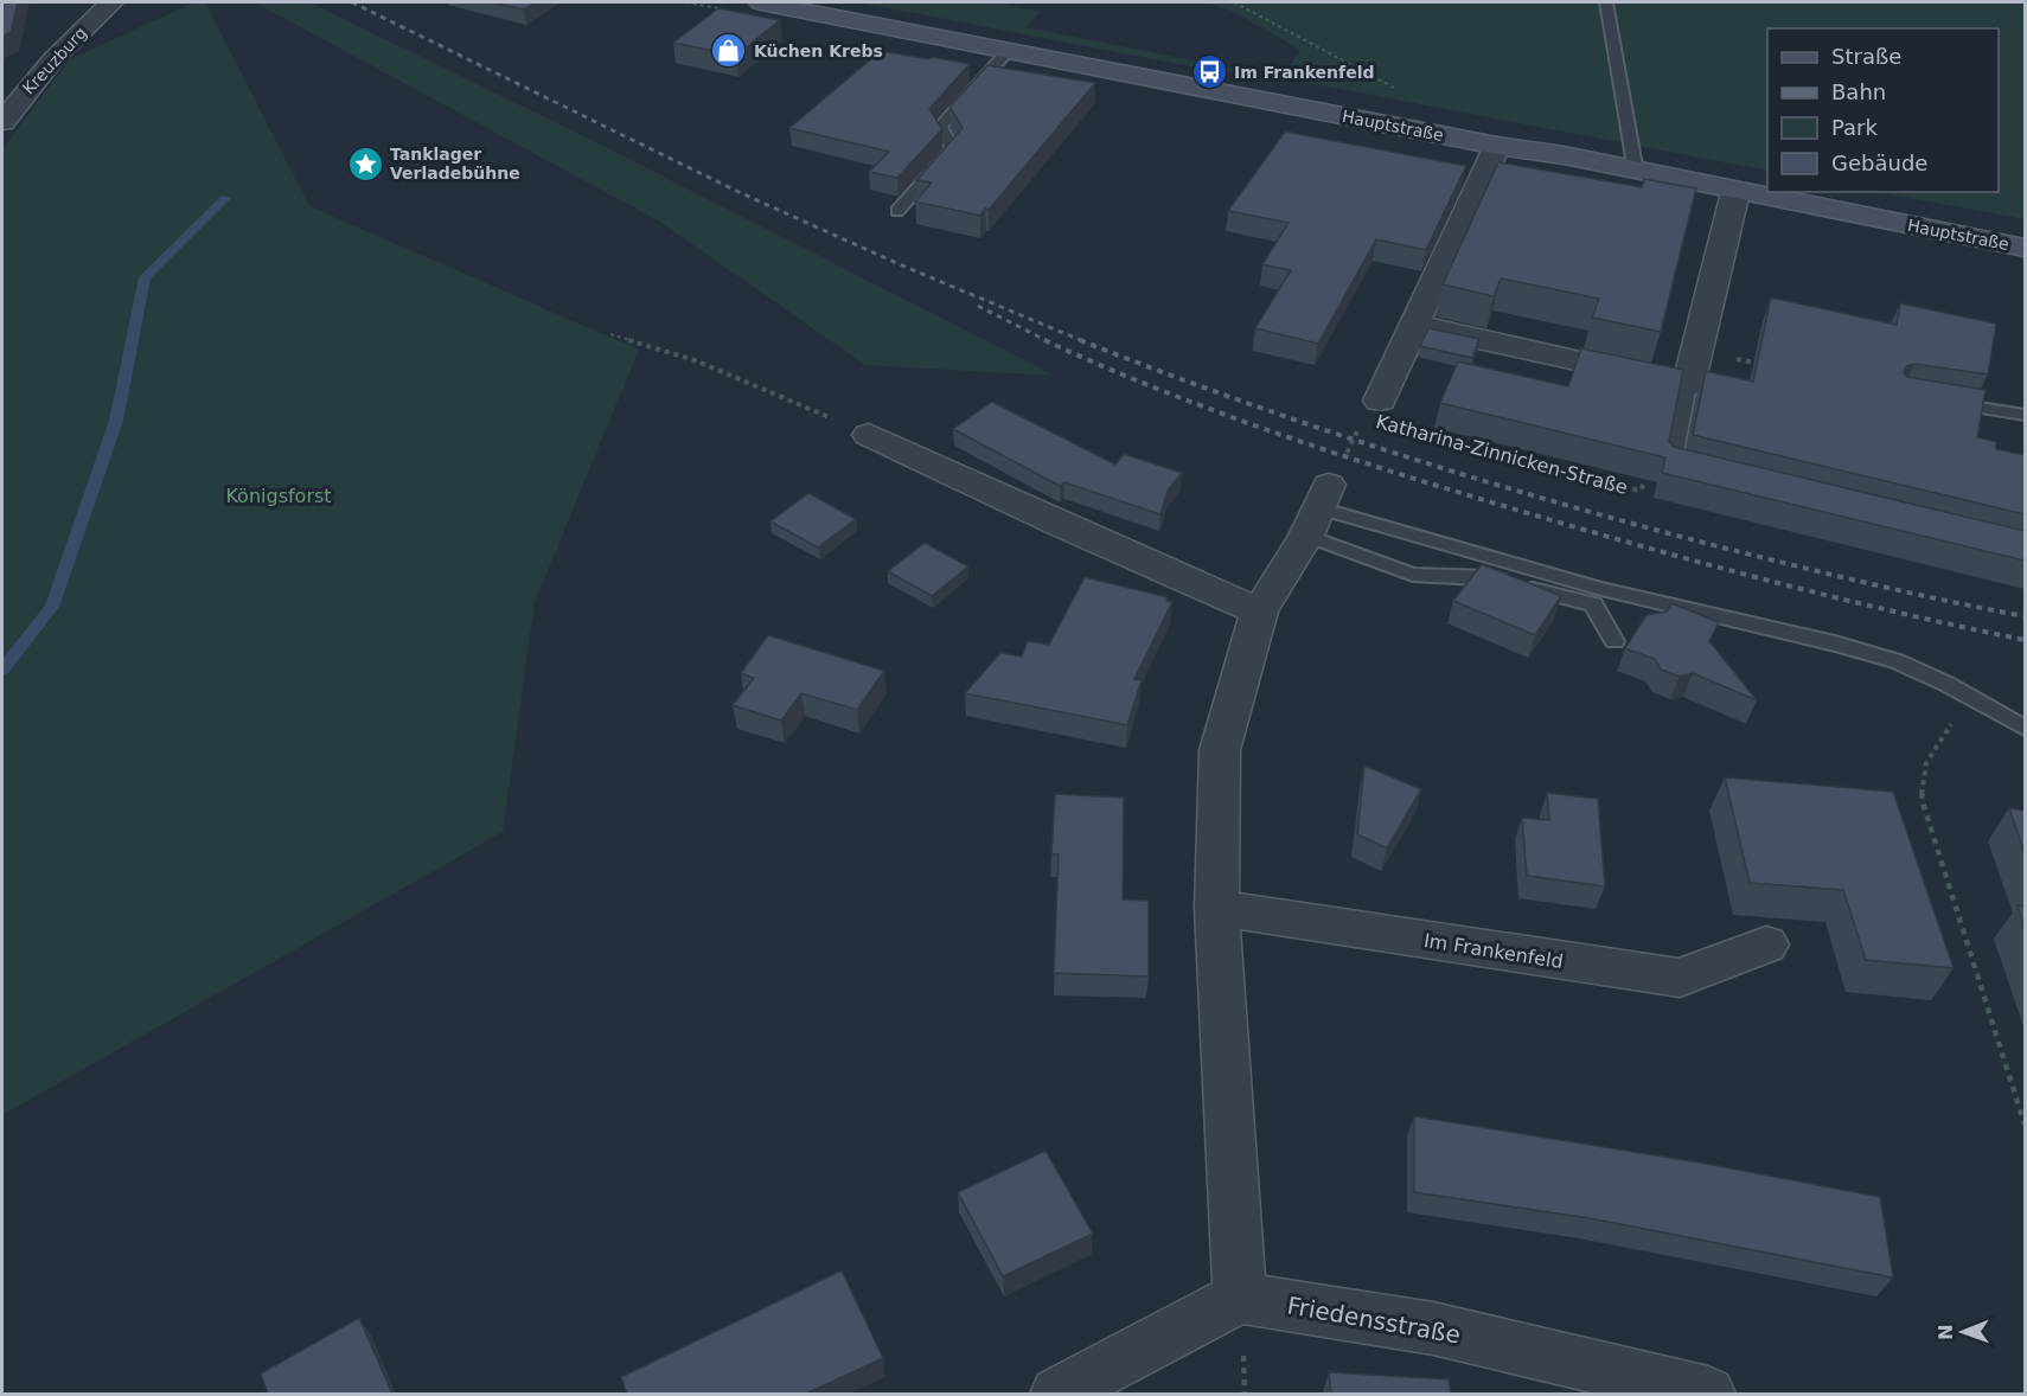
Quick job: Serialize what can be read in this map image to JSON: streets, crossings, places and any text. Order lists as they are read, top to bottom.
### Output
{
  "streets": {
    "main road": ["Hauptstraße"],
    "street": ["Kreuzburg", "Im Frankenfeld", "Friedensstraße"],
    "path": ["Katharina-Zinnicken-Straße"]
  },
  "parks": ["Königsforst"],
  "places": {
    "shop": ["Küchen Krebs"],
    "bus stop": ["Im Frankenfeld"],
    "place": ["Tanklager Verladebühne"]
  },
  "legend": [
    "Straße",
    "Bahn",
    "Park",
    "Gebäude"
  ],
  "north": "left"
}
